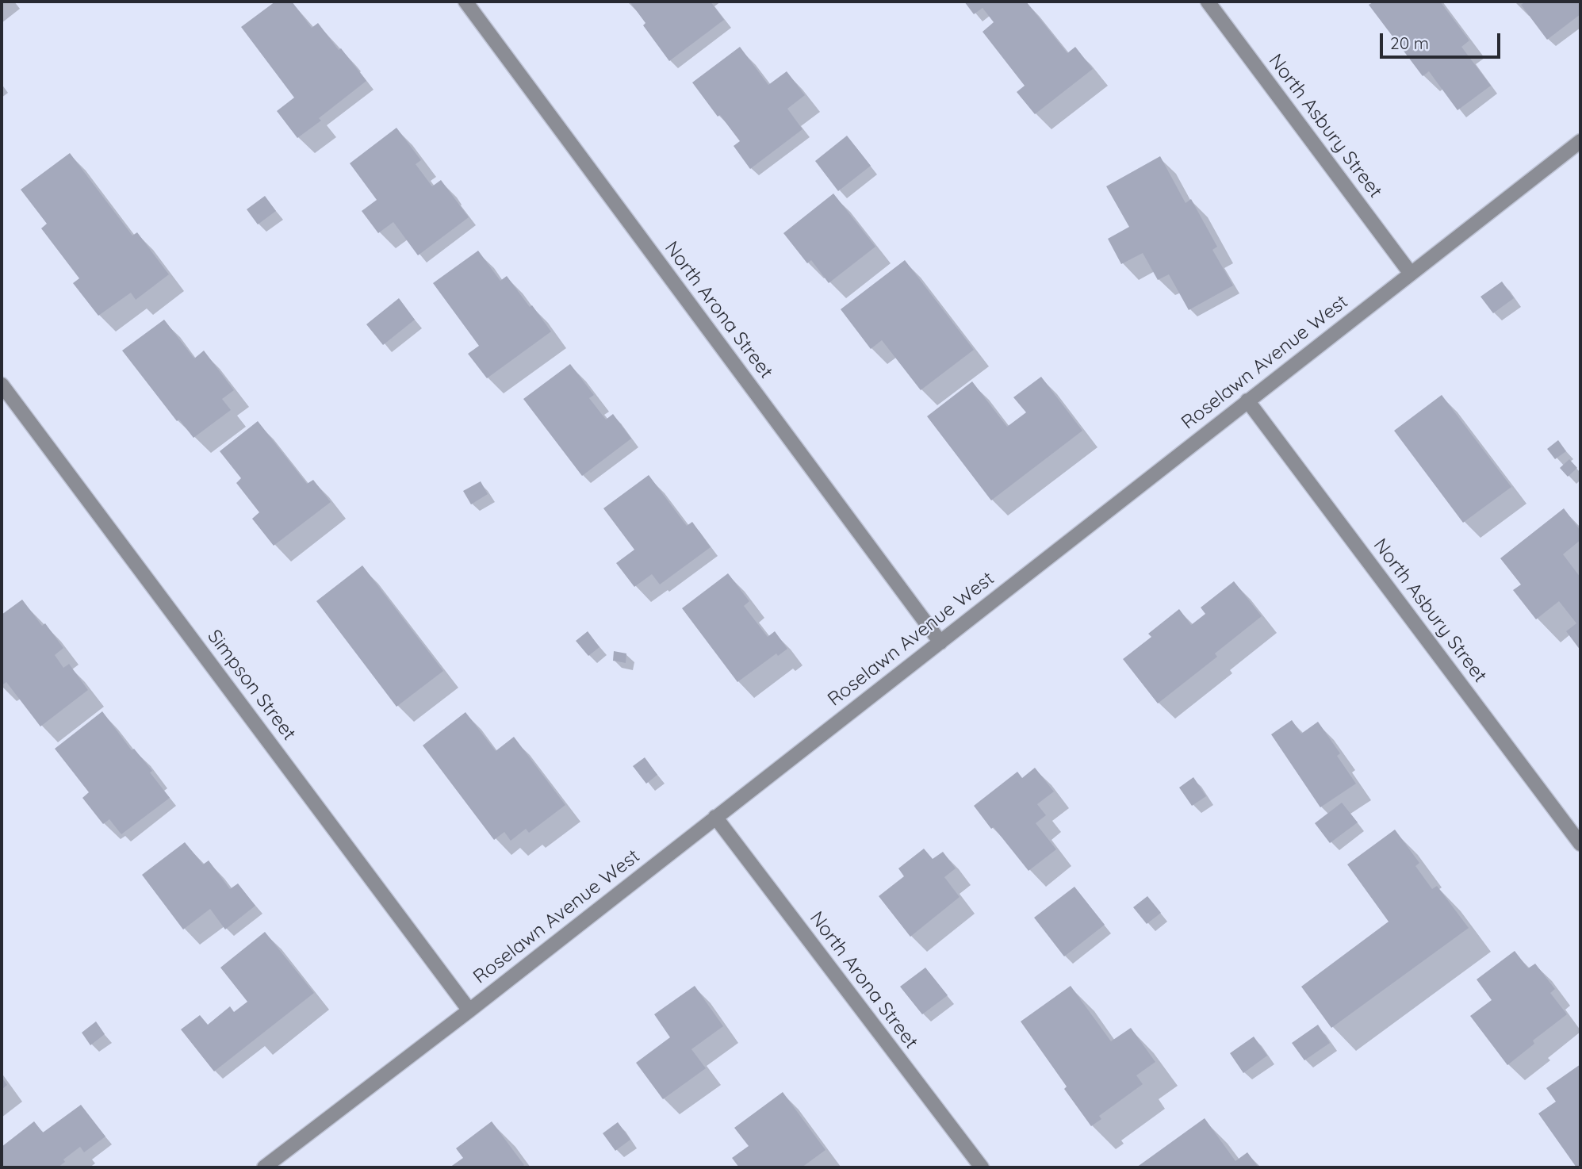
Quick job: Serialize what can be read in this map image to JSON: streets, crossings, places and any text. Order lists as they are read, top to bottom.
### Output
{
  "streets": {
    "street": [
      "North Asbury Street",
      "North Arona Street",
      "Roselawn Avenue West",
      "Simpson Street"
    ]
  },
  "crossings": [
    ["North Asbury Street", "Roselawn Avenue West"],
    ["North Arona Street", "Roselawn Avenue West"],
    ["Roselawn Avenue West", "Simpson Street"]
  ],
  "scale_bar": "20 m"
}
